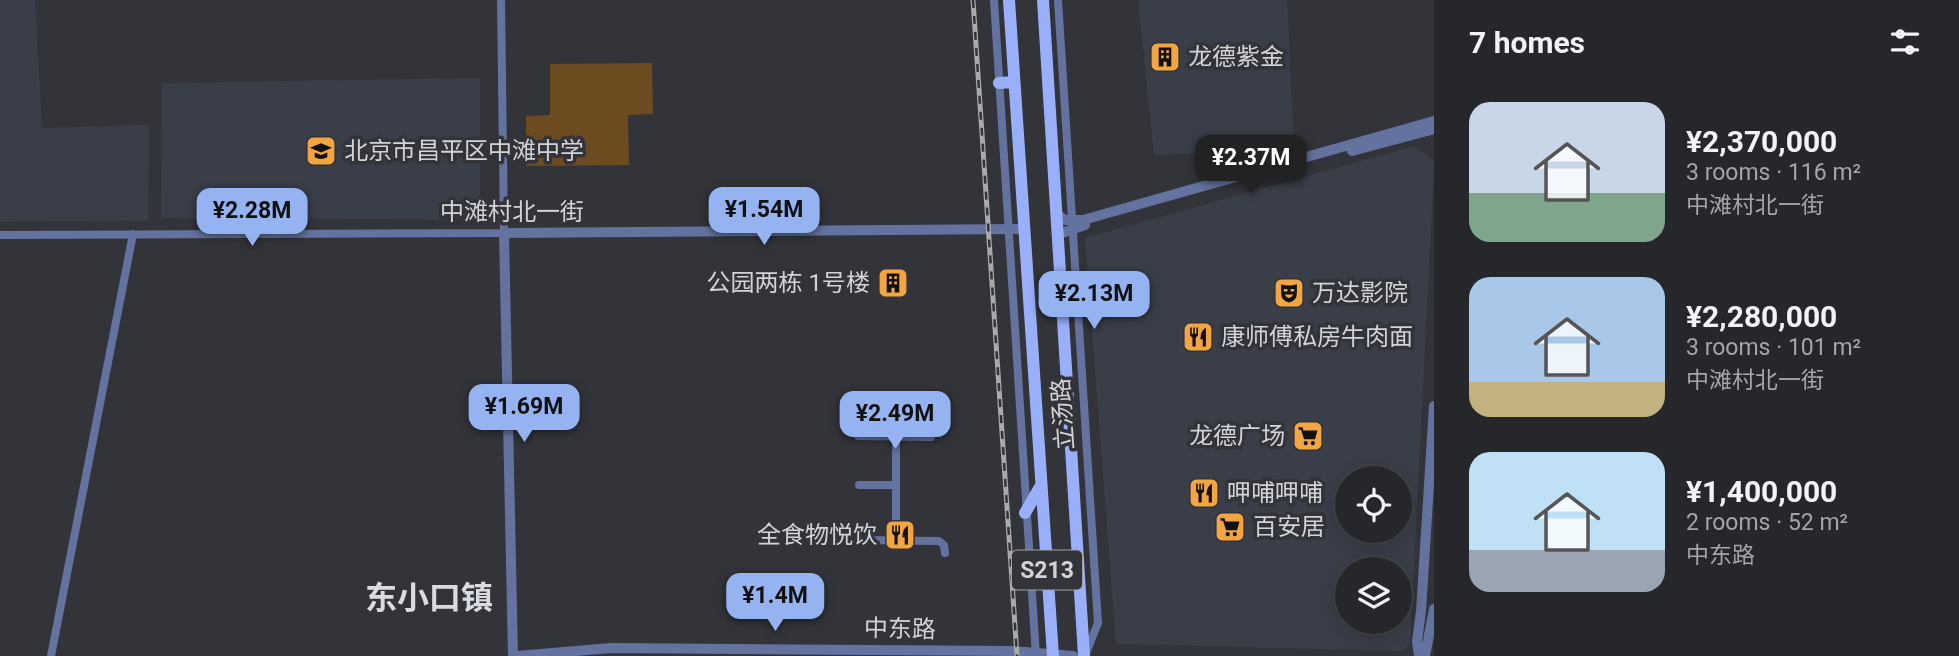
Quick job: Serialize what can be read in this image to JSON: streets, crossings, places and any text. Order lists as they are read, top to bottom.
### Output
{
  "streets": {
    "main road": ["立汤路", "S213"],
    "street": ["中滩村北一街", "中东路"]
  },
  "crossings": [
    ["中滩村北一街", "立汤路"],
    ["立汤路", "中东路"]
  ],
  "districts": ["东小口镇"],
  "places": {
    "building": ["龙德紫金", "公园两栋 1号楼"],
    "school or university": ["北京市昌平区中滩中学"],
    "theatre": ["万达影院"],
    "restaurant": ["康师傅私房牛肉面", "呷哺呷哺", "全食物悦饮"],
    "supermarket": ["龙德广场", "百安居"]
  },
  "page": {
    "heading": "7 homes",
    "list": [
      {
        "name": "¥2,370,000",
        "note": "3 rooms · 116 m² · 中滩村北一街"
      },
      {
        "name": "¥2,280,000",
        "note": "3 rooms · 101 m² · 中滩村北一街"
      },
      {
        "name": "¥1,400,000",
        "note": "2 rooms · 52 m² · 中东路"
      }
    ],
    "price": [
      "¥2.37M",
      "¥1.54M",
      "¥2.28M",
      "¥2.13M",
      "¥1.69M",
      "¥2.49M",
      "¥1.4M"
    ]
  }
}
